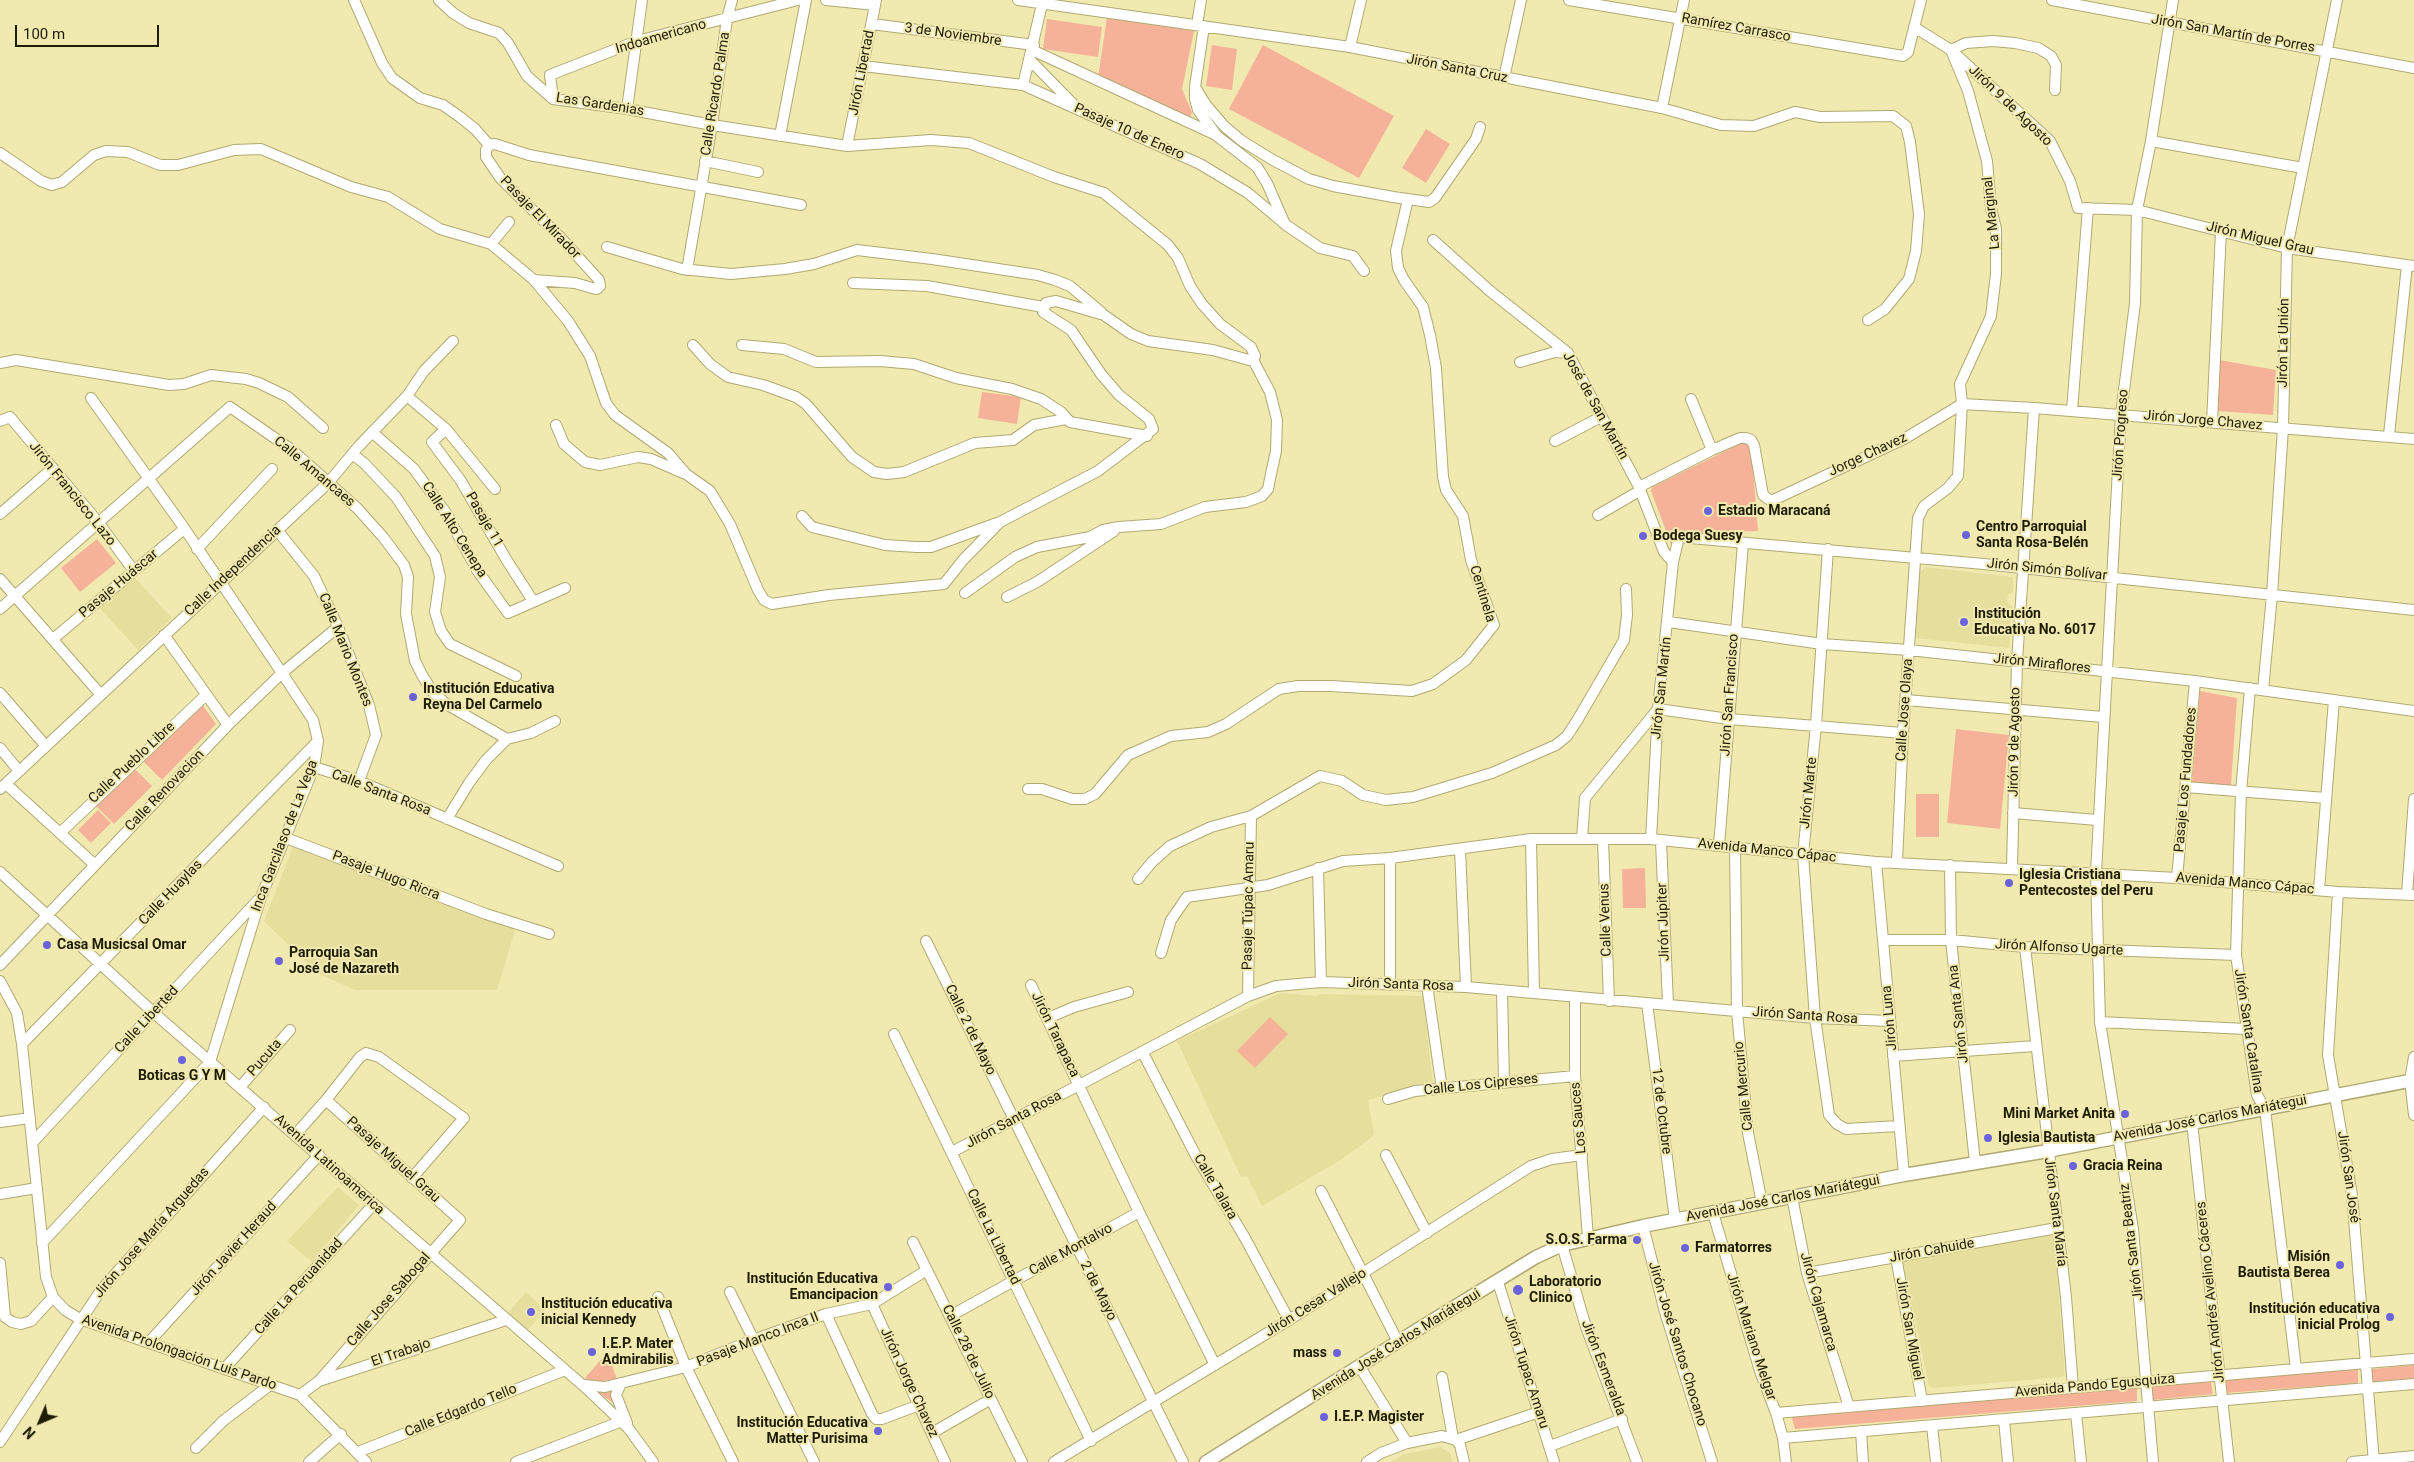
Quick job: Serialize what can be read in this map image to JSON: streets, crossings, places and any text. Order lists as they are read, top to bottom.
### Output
{
  "streets": {
    "main road": ["Avenida José Carlos Mariátegui"],
    "street": [
      "Ramírez Carrasco",
      "Jirón San Martín de Porres",
      "3 de Noviembre",
      "Indoamericano",
      "Jirón Santa Cruz",
      "Jirón Libertad",
      "Calle Ricardo Palma",
      "Las Gardenias",
      "Jirón 9 de Agosto",
      "Pasaje 10 de Enero",
      "La Marginal",
      "Pasaje El Mirador",
      "Jirón Miguel Grau",
      "Jirón La Unión",
      "José de San Martín",
      "Jirón Jorge Chavez",
      "Jirón Progreso",
      "Jorge Chavez",
      "Calle Amancaes",
      "Jirón Francisco Lazo",
      "Pasaje 11",
      "Calle Alto Cenepa",
      "Jirón Simón Bolívar",
      "Calle Independencia",
      "Pasaje Huáscar",
      "Centinela",
      "Calle Mario Montes",
      "Jirón Miraflores",
      "Jirón San Martín",
      "Jirón San Francisco",
      "Calle Jose Olaya",
      "Calle Pueblo Libre",
      "Pasaje Los Fundadores",
      "Calle Renovacion",
      "Calle Santa Rosa",
      "Jirón Marte",
      "Inca Garcilaso de La Vega",
      "Avenida Manco Cápac",
      "Pasaje Hugo Ricra",
      "Calle Huaylas",
      "Pasaje Túpac Amaru",
      "Calle Venus",
      "Jirón Júpiter",
      "Jirón Alfonso Ugarte",
      "Jirón Santa Rosa",
      "Jirón Santa Ana",
      "Jirón Luna",
      "Calle Liberted",
      "Calle 2 de Mayo",
      "Jirón Santa Catalina",
      "Jirón Tarapaca",
      "Pucuta",
      "Calle Los Cipreses",
      "Calle Mercurio",
      "12 de Octubre",
      "Los Sauces",
      "Pasaje Miguel Grau",
      "Avenida Latinoamerica",
      "Jirón San José",
      "Calle Talara",
      "Jirón Santa María",
      "Jirón Jose María Arguedas",
      "Calle La Libertad",
      "Jirón Santa Beatriz",
      "Jirón Javier Heraud",
      "Calle Montalvo",
      "Jirón Cahuide",
      "Calle La Peruanidad",
      "2 de Mayo",
      "Jirón Andrés Avelino Cáceres",
      "Calle Jose Sabogal",
      "Jirón Cajamarca",
      "Jirón Cesar Vallejo",
      "Jirón San Miguel",
      "Jirón Mariano Melgar",
      "Pasaje Manco Inca II",
      "Jirón José Santos Chocano",
      "Calle 28 de Julio",
      "Avenida Prolongación Luis Pardo",
      "El Trabajo",
      "Jirón Esmeralda",
      "Jirón Tupac Amaru",
      "Avenida Pando Egusquiza",
      "Calle Edgardo Tello"
    ]
  },
  "crossings": [
    ["Ramírez Carrasco", "Jirón 9 de Agosto"],
    ["Jirón San Martín de Porres", "Jirón La Unión"],
    ["Jirón San Martín de Porres", "Jirón Progreso"],
    ["3 de Noviembre", "Jirón Libertad"],
    ["Indoamericano", "Calle Ricardo Palma"],
    ["Indoamericano", "Las Gardenias"],
    ["Jirón Libertad", "Las Gardenias"],
    ["Jirón Libertad", "Pasaje 10 de Enero"],
    ["Calle Ricardo Palma", "Las Gardenias"],
    ["Jirón 9 de Agosto", "La Marginal"],
    ["Jirón 9 de Agosto", "Jirón Jorge Chavez"],
    ["Jirón 9 de Agosto", "Jirón Simón Bolívar"],
    ["Jirón 9 de Agosto", "Jirón Miraflores"],
    ["Jirón 9 de Agosto", "Avenida Manco Cápac"],
    ["La Marginal", "Jirón Jorge Chavez"],
    ["La Marginal", "Jorge Chavez"],
    ["La Marginal", "Jirón Simón Bolívar"],
    ["La Marginal", "Calle Jose Olaya"],
    ["Jirón Miguel Grau", "Jirón La Unión"],
    ["Jirón Miguel Grau", "Jirón Progreso"],
    ["Jirón La Unión", "Jirón Jorge Chavez"],
    ["Jirón La Unión", "Jirón Simón Bolívar"],
    ["Jirón La Unión", "Jirón Miraflores"],
    ["José de San Martín", "Jirón San Martín"],
    ["Jirón Jorge Chavez", "Jirón Progreso"],
    ["Jirón Jorge Chavez", "Jorge Chavez"],
    ["Jirón Jorge Chavez", "Pasaje Manco Inca II"],
    ["Jirón Progreso", "Jirón Simón Bolívar"],
    ["Jirón Progreso", "Jirón Miraflores"],
    ["Jirón Progreso", "Avenida Manco Cápac"],
    ["Jirón Progreso", "Jirón Santa Beatriz"],
    ["Calle Amancaes", "Jirón Francisco Lazo"],
    ["Calle Amancaes", "Calle Independencia"],
    ["Calle Amancaes", "Inca Garcilaso de La Vega"],
    ["Jirón Francisco Lazo", "Pasaje Huáscar"],
    ["Pasaje 11", "Calle Alto Cenepa"],
    ["Calle Alto Cenepa", "Calle Independencia"],
    ["Jirón Simón Bolívar", "Jirón San Martín"],
    ["Jirón Simón Bolívar", "Jirón San Francisco"],
    ["Jirón Simón Bolívar", "Calle Jose Olaya"],
    ["Jirón Simón Bolívar", "Jirón Marte"],
    ["Calle Independencia", "Calle Mario Montes"],
    ["Calle Independencia", "Inca Garcilaso de La Vega"],
    ["Pasaje Huáscar", "Inca Garcilaso de La Vega"],
    ["Calle Mario Montes", "Calle Renovacion"],
    ["Calle Mario Montes", "Calle Santa Rosa"],
    ["Jirón Miraflores", "Jirón San Martín"],
    ["Jirón Miraflores", "Jirón San Francisco"],
    ["Jirón Miraflores", "Calle Jose Olaya"],
    ["Jirón Miraflores", "Pasaje Los Fundadores"],
    ["Jirón Miraflores", "Jirón Marte"],
    ["Jirón Miraflores", "Jirón Santa Catalina"],
    ["Jirón San Martín", "Avenida Manco Cápac"],
    ["Jirón San Martín", "Jirón Júpiter"],
    ["Jirón San Francisco", "Avenida Manco Cápac"],
    ["Calle Jose Olaya", "Avenida Manco Cápac"],
    ["Pasaje Los Fundadores", "Avenida Manco Cápac"],
    ["Calle Renovacion", "Inca Garcilaso de La Vega"],
    ["Calle Renovacion", "Avenida Latinoamerica"],
    ["Calle Santa Rosa", "Inca Garcilaso de La Vega"],
    ["Jirón Marte", "Avenida Manco Cápac"],
    ["Jirón Marte", "Jirón Santa Rosa"],
    ["Jirón Marte", "Jirón Luna"],
    ["Inca Garcilaso de La Vega", "Pasaje Hugo Ricra"],
    ["Inca Garcilaso de La Vega", "Calle Huaylas"],
    ["Inca Garcilaso de La Vega", "Calle Liberted"],
    ["Inca Garcilaso de La Vega", "Avenida Latinoamerica"],
    ["Avenida Manco Cápac", "Pasaje Túpac Amaru"],
    ["Avenida Manco Cápac", "Calle Venus"],
    ["Avenida Manco Cápac", "Jirón Júpiter"],
    ["Avenida Manco Cápac", "Jirón Santa Ana"],
    ["Avenida Manco Cápac", "Jirón Luna"],
    ["Avenida Manco Cápac", "Jirón Santa Catalina"],
    ["Avenida Manco Cápac", "Calle Mercurio"],
    ["Avenida Manco Cápac", "Jirón San José"],
    ["Avenida Manco Cápac", "Jirón Santa Beatriz"],
    ["Calle Huaylas", "Avenida Latinoamerica"],
    ["Pasaje Túpac Amaru", "Jirón Santa Rosa"],
    ["Calle Venus", "Jirón Santa Rosa"],
    ["Jirón Júpiter", "Jirón Santa Rosa"],
    ["Jirón Alfonso Ugarte", "Jirón Santa Ana"],
    ["Jirón Alfonso Ugarte", "Jirón Luna"],
    ["Jirón Alfonso Ugarte", "Jirón Santa Catalina"],
    ["Jirón Alfonso Ugarte", "Jirón Santa María"],
    ["Jirón Alfonso Ugarte", "Jirón Santa Beatriz"],
    ["Jirón Santa Rosa", "Jirón Luna"],
    ["Jirón Santa Rosa", "Calle 2 de Mayo"],
    ["Jirón Santa Rosa", "Jirón Tarapaca"],
    ["Jirón Santa Rosa", "Calle Mercurio"],
    ["Jirón Santa Rosa", "12 de Octubre"],
    ["Jirón Santa Rosa", "Los Sauces"],
    ["Jirón Santa Rosa", "Calle Talara"],
    ["Jirón Santa Rosa", "Calle La Libertad"],
    ["Jirón Santa Rosa", "2 de Mayo"],
    ["Jirón Santa Ana", "Avenida José Carlos Mariátegui"],
    ["Jirón Luna", "Avenida José Carlos Mariátegui"],
    ["Calle Liberted", "Avenida Latinoamerica"],
    ["Calle 2 de Mayo", "2 de Mayo"],
    ["Jirón Santa Catalina", "Avenida José Carlos Mariátegui"],
    ["Jirón Santa Catalina", "Avenida Pando Egusquiza"],
    ["Pucuta", "Avenida Latinoamerica"],
    ["Calle Los Cipreses", "Los Sauces"],
    ["Calle Mercurio", "Avenida José Carlos Mariátegui"],
    ["12 de Octubre", "Avenida José Carlos Mariátegui"],
    ["Los Sauces", "Avenida José Carlos Mariátegui"],
    ["Los Sauces", "Jirón Cesar Vallejo"],
    ["Avenida José Carlos Mariátegui", "Jirón San José"],
    ["Avenida José Carlos Mariátegui", "Jirón Santa María"],
    ["Avenida José Carlos Mariátegui", "Jirón Santa Beatriz"],
    ["Avenida José Carlos Mariátegui", "Jirón Andrés Avelino Cáceres"],
    ["Avenida José Carlos Mariátegui", "Jirón Cajamarca"],
    ["Avenida José Carlos Mariátegui", "Jirón Mariano Melgar"],
    ["Avenida José Carlos Mariátegui", "Jirón José Santos Chocano"],
    ["Avenida José Carlos Mariátegui", "Jirón Esmeralda"],
    ["Avenida José Carlos Mariátegui", "Jirón Tupac Amaru"],
    ["Pasaje Miguel Grau", "Calle Jose Sabogal"],
    ["Avenida Latinoamerica", "Jirón Jose María Arguedas"],
    ["Avenida Latinoamerica", "Jirón Javier Heraud"],
    ["Avenida Latinoamerica", "Calle La Peruanidad"],
    ["Avenida Latinoamerica", "Calle Jose Sabogal"],
    ["Avenida Latinoamerica", "Pasaje Manco Inca II"],
    ["Avenida Latinoamerica", "El Trabajo"],
    ["Avenida Latinoamerica", "Calle Edgardo Tello"],
    ["Jirón San José", "Avenida Pando Egusquiza"],
    ["Calle Talara", "Jirón Cesar Vallejo"],
    ["Jirón Santa María", "Jirón Cahuide"],
    ["Jirón Santa María", "Avenida Pando Egusquiza"],
    ["Jirón Jose María Arguedas", "Avenida Prolongación Luis Pardo"],
    ["Calle La Libertad", "Calle Montalvo"],
    ["Calle La Libertad", "Jirón Cesar Vallejo"],
    ["Jirón Santa Beatriz", "Avenida Pando Egusquiza"],
    ["Jirón Javier Heraud", "Avenida Prolongación Luis Pardo"],
    ["Calle Montalvo", "2 de Mayo"],
    ["Calle Montalvo", "Calle 28 de Julio"],
    ["Jirón Cahuide", "Jirón Cajamarca"],
    ["Jirón Cahuide", "Jirón San Miguel"],
    ["Calle La Peruanidad", "Avenida Prolongación Luis Pardo"],
    ["2 de Mayo", "Jirón Cesar Vallejo"],
    ["Jirón Andrés Avelino Cáceres", "Avenida Pando Egusquiza"],
    ["Calle Jose Sabogal", "El Trabajo"],
    ["Jirón Cajamarca", "Avenida Pando Egusquiza"],
    ["Jirón San Miguel", "Avenida Pando Egusquiza"],
    ["Jirón Mariano Melgar", "Avenida Pando Egusquiza"],
    ["Pasaje Manco Inca II", "Calle 28 de Julio"],
    ["Avenida Prolongación Luis Pardo", "El Trabajo"],
    ["Avenida Prolongación Luis Pardo", "Calle Edgardo Tello"]
  ],
  "places": [
    "Estadio Maracaná",
    "Centro Parroquial Santa Rosa-Belén",
    "Bodega Suesy",
    "Institución Educativa No. 6017",
    "Institución Educativa Reyna Del Carmelo",
    "Iglesia Cristiana Pentecostes del Peru",
    "Casa Musicsal Omar",
    "Parroquia San José de Nazareth",
    "Boticas G Y M",
    "Mini Market Anita",
    "Iglesia Bautista",
    "Gracia Reina",
    "S.O.S. Farma",
    "Farmatorres",
    "Misión Bautista Berea",
    "Institución Educativa Emancipacion",
    "Laboratorio Clinico",
    "Institución educativa inicial Kennedy",
    "Institución educativa inicial Prolog",
    "I.E.P. Mater Admirabilis",
    "mass",
    "I.E.P. Magister",
    "Institución Educativa Matter Purisima"
  ],
  "scale_bar": "100 m",
  "north": "bottom left"
}
